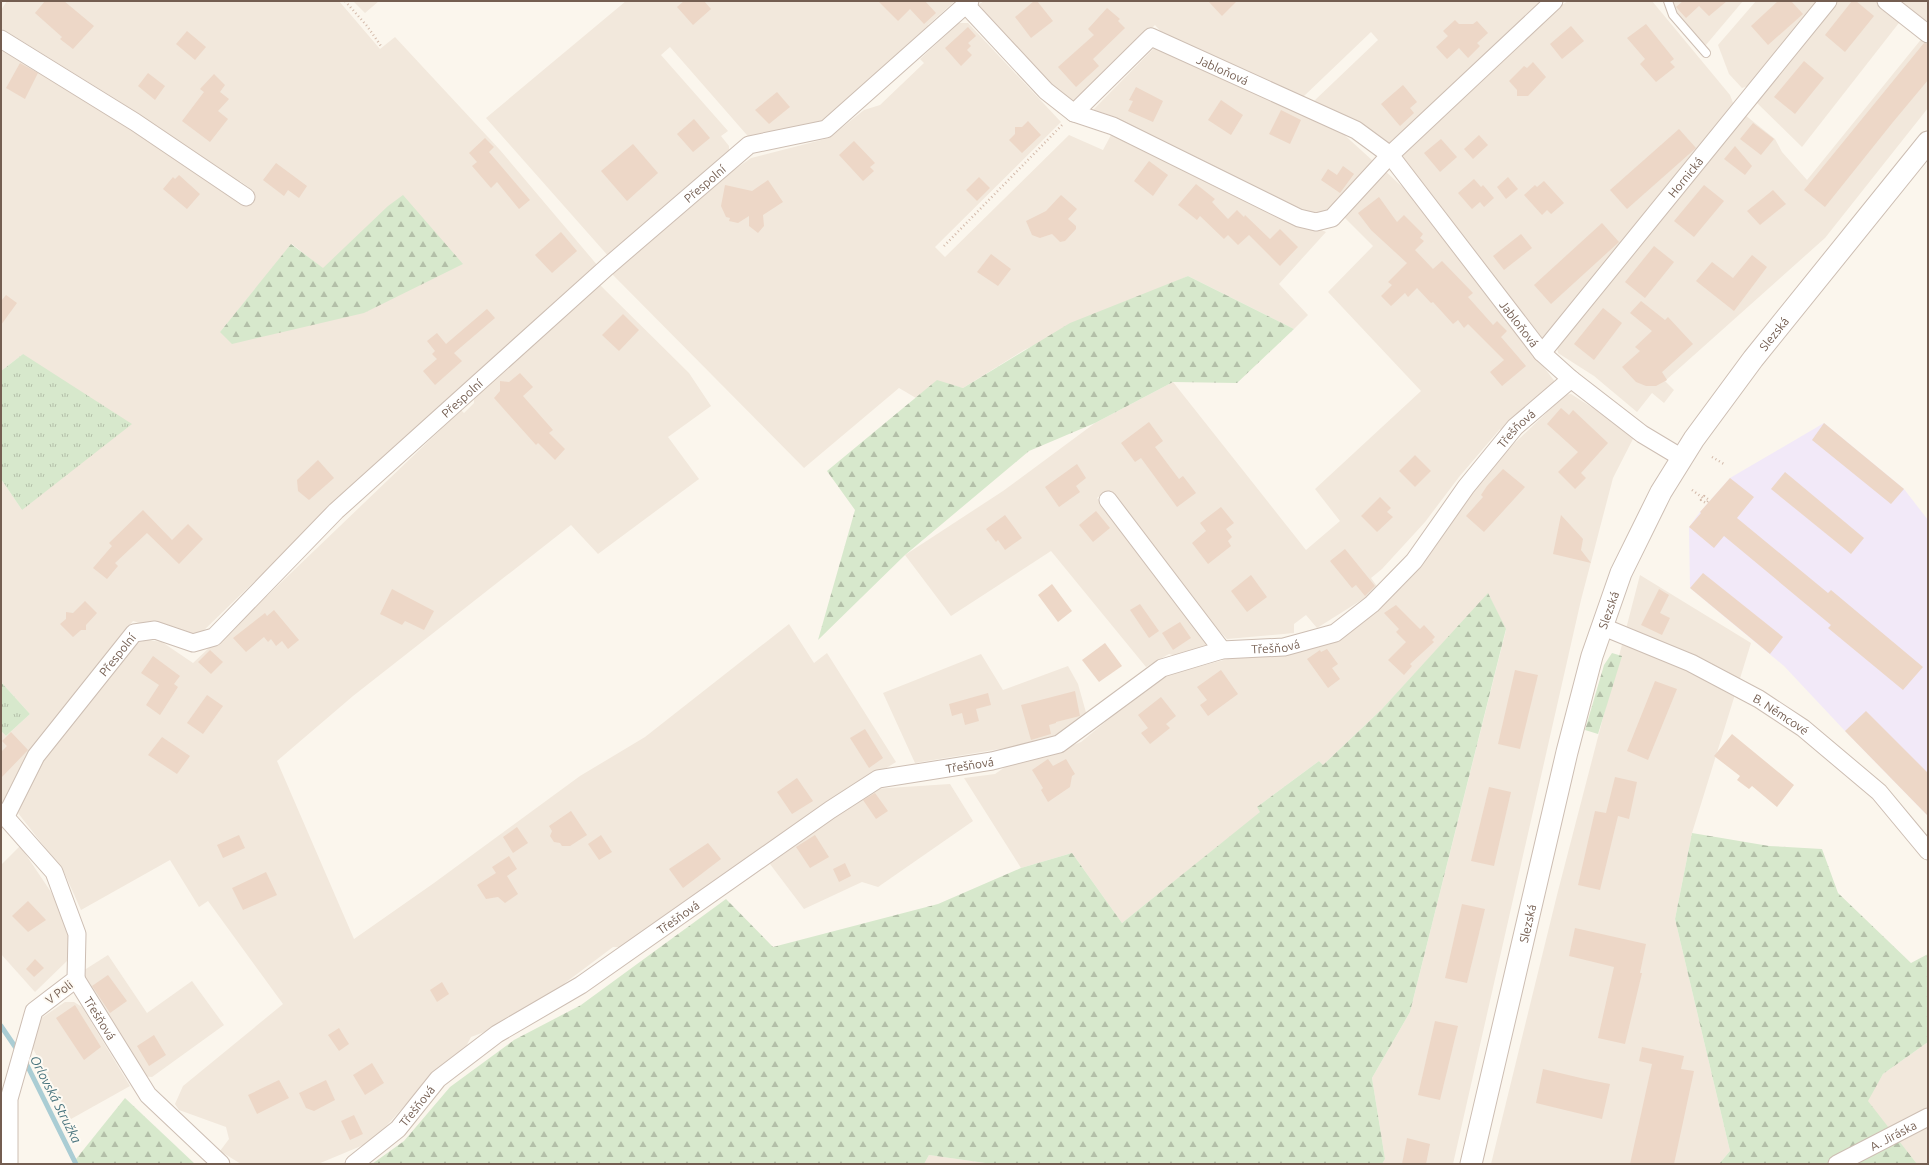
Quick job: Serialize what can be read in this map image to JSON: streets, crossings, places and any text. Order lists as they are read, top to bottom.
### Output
{
  "streets": {
    "street": [
      "Jabloňová",
      "Hornická",
      "Přespolní",
      "Slezská",
      "Třešňová",
      "B. Němcové",
      "V Poli",
      "A. Jiráska"
    ]
  },
  "crossings": [
    ["Jabloňová", "Hornická"],
    ["Jabloňová", "Slezská"],
    ["Jabloňová", "Třešňová"],
    ["Přespolní", "V Poli"],
    ["Slezská", "B. Němcové"],
    ["Třešňová", "V Poli"]
  ],
  "water": ["Orlovská Stružka"]
}
